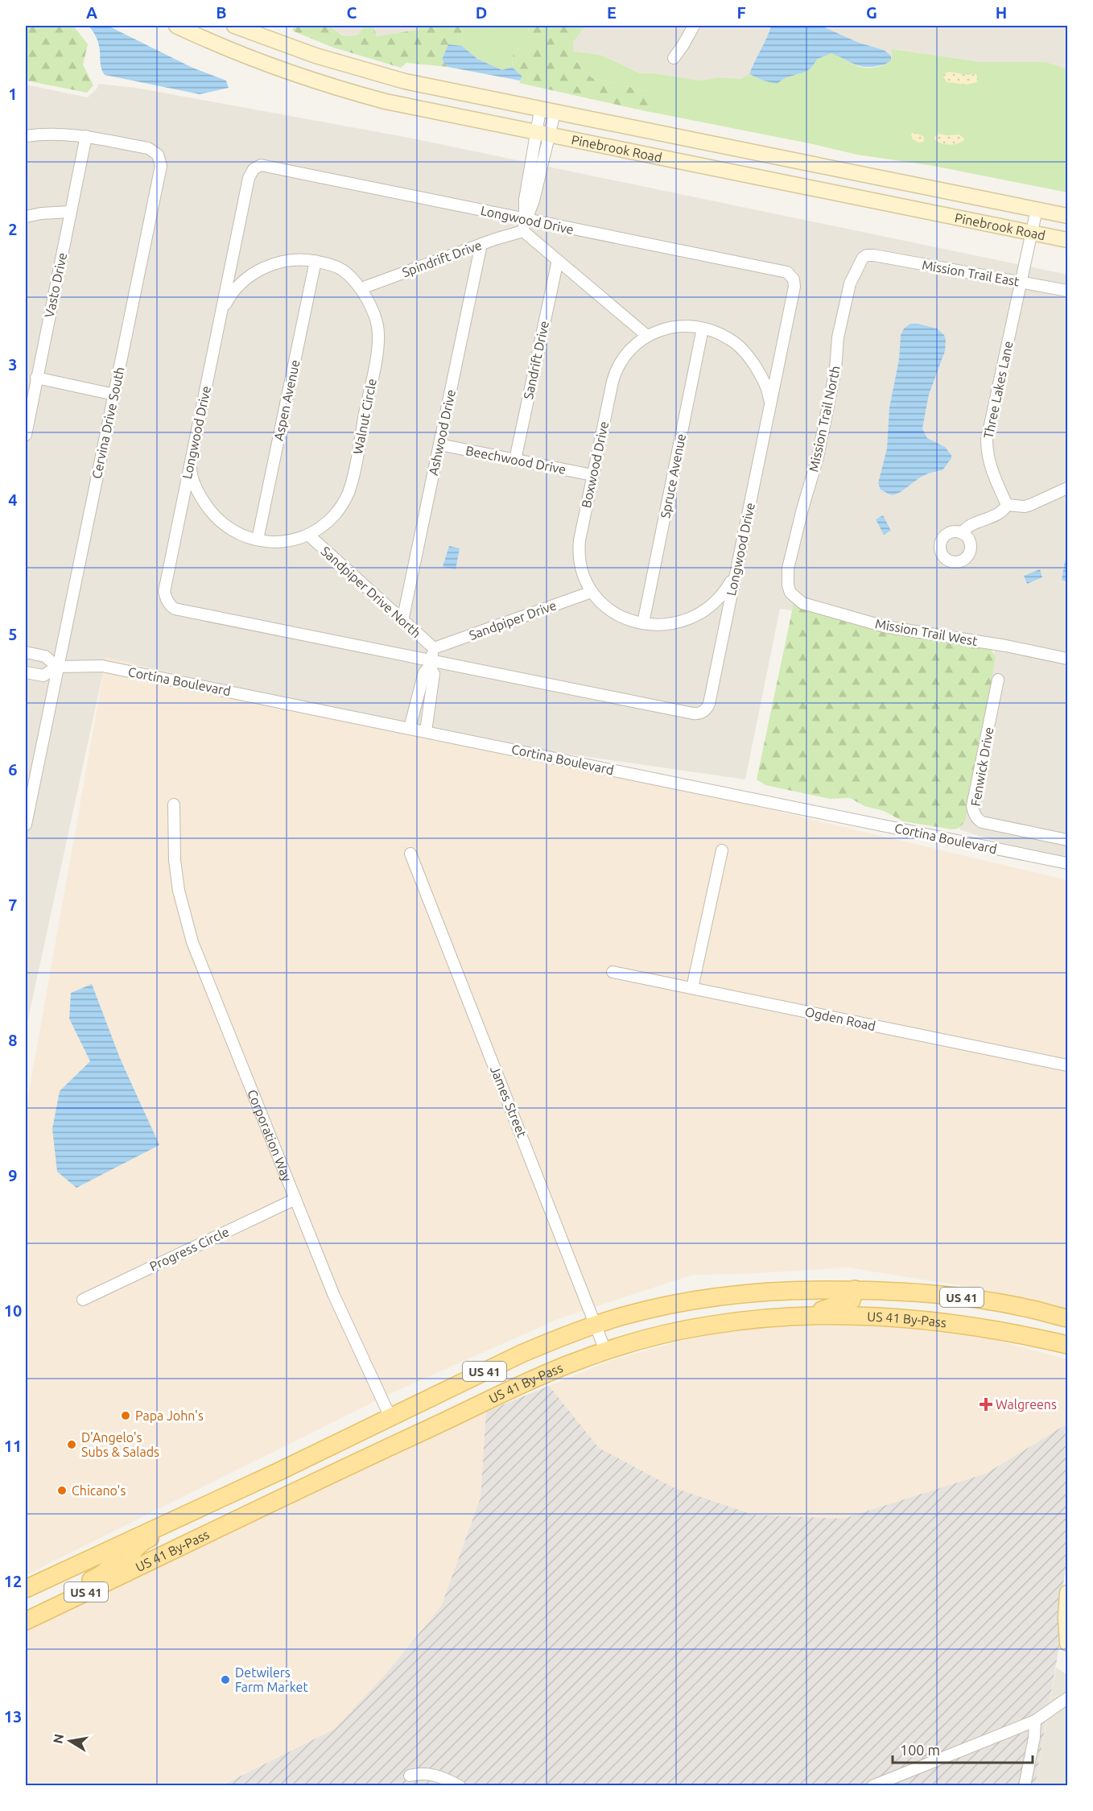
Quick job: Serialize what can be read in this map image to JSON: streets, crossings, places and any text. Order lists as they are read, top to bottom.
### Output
{
  "streets": {
    "main road": ["US 41", "US 41 By-Pass"],
    "street": [
      "Pinebrook Road",
      "Longwood Drive",
      "Spindrift Drive",
      "Mission Trail East",
      "Vasto Drive",
      "Sandrift Drive",
      "Three Lakes Lane",
      "Aspen Avenue",
      "Walnut Circle",
      "Mission Trail North",
      "Cervina Drive South",
      "Ashwood Drive",
      "Beechwood Drive",
      "Boxwood Drive",
      "Spruce Avenue",
      "Sandpiper Drive North",
      "Sandpiper Drive",
      "Mission Trail West",
      "Cortina Boulevard",
      "Fenwick Drive",
      "Ogden Road",
      "James Street",
      "Corporation Way",
      "Progress Circle"
    ]
  },
  "crossings": [
    ["Pinebrook Road", "Three Lakes Lane"],
    ["Longwood Drive", "Spindrift Drive"],
    ["Longwood Drive", "Walnut Circle"],
    ["Longwood Drive", "Boxwood Drive"],
    ["Spindrift Drive", "Walnut Circle"],
    ["Spindrift Drive", "Ashwood Drive"],
    ["Mission Trail East", "Three Lakes Lane"],
    ["Mission Trail East", "Mission Trail North"],
    ["Vasto Drive", "Cervina Drive South"],
    ["Sandrift Drive", "Beechwood Drive"],
    ["Aspen Avenue", "Walnut Circle"],
    ["Walnut Circle", "Sandpiper Drive North"],
    ["Mission Trail North", "Mission Trail West"],
    ["Cervina Drive South", "Cortina Boulevard"],
    ["Ashwood Drive", "Beechwood Drive"],
    ["Ashwood Drive", "Sandpiper Drive North"],
    ["Beechwood Drive", "Boxwood Drive"],
    ["Boxwood Drive", "Spruce Avenue"],
    ["Boxwood Drive", "Sandpiper Drive"],
    ["Sandpiper Drive North", "Sandpiper Drive"],
    ["James Street", "US 41 By-Pass"],
    ["Corporation Way", "Progress Circle"],
    ["Corporation Way", "US 41 By-Pass"]
  ],
  "places": {
    "health": ["Walgreens"],
    "other": [
      "Papa John's",
      "D'Angelo's Subs & Salads",
      "Chicano's",
      "Detwilers Farm Market"
    ]
  },
  "scale_bar": "100 m",
  "north": "left",
  "grid": {
    "columns": [
      "A",
      "B",
      "C",
      "D",
      "E",
      "F",
      "G",
      "H"
    ],
    "rows": [
      "1",
      "2",
      "3",
      "4",
      "5",
      "6",
      "7",
      "8",
      "9",
      "10",
      "11",
      "12",
      "13"
    ]
  }
}
